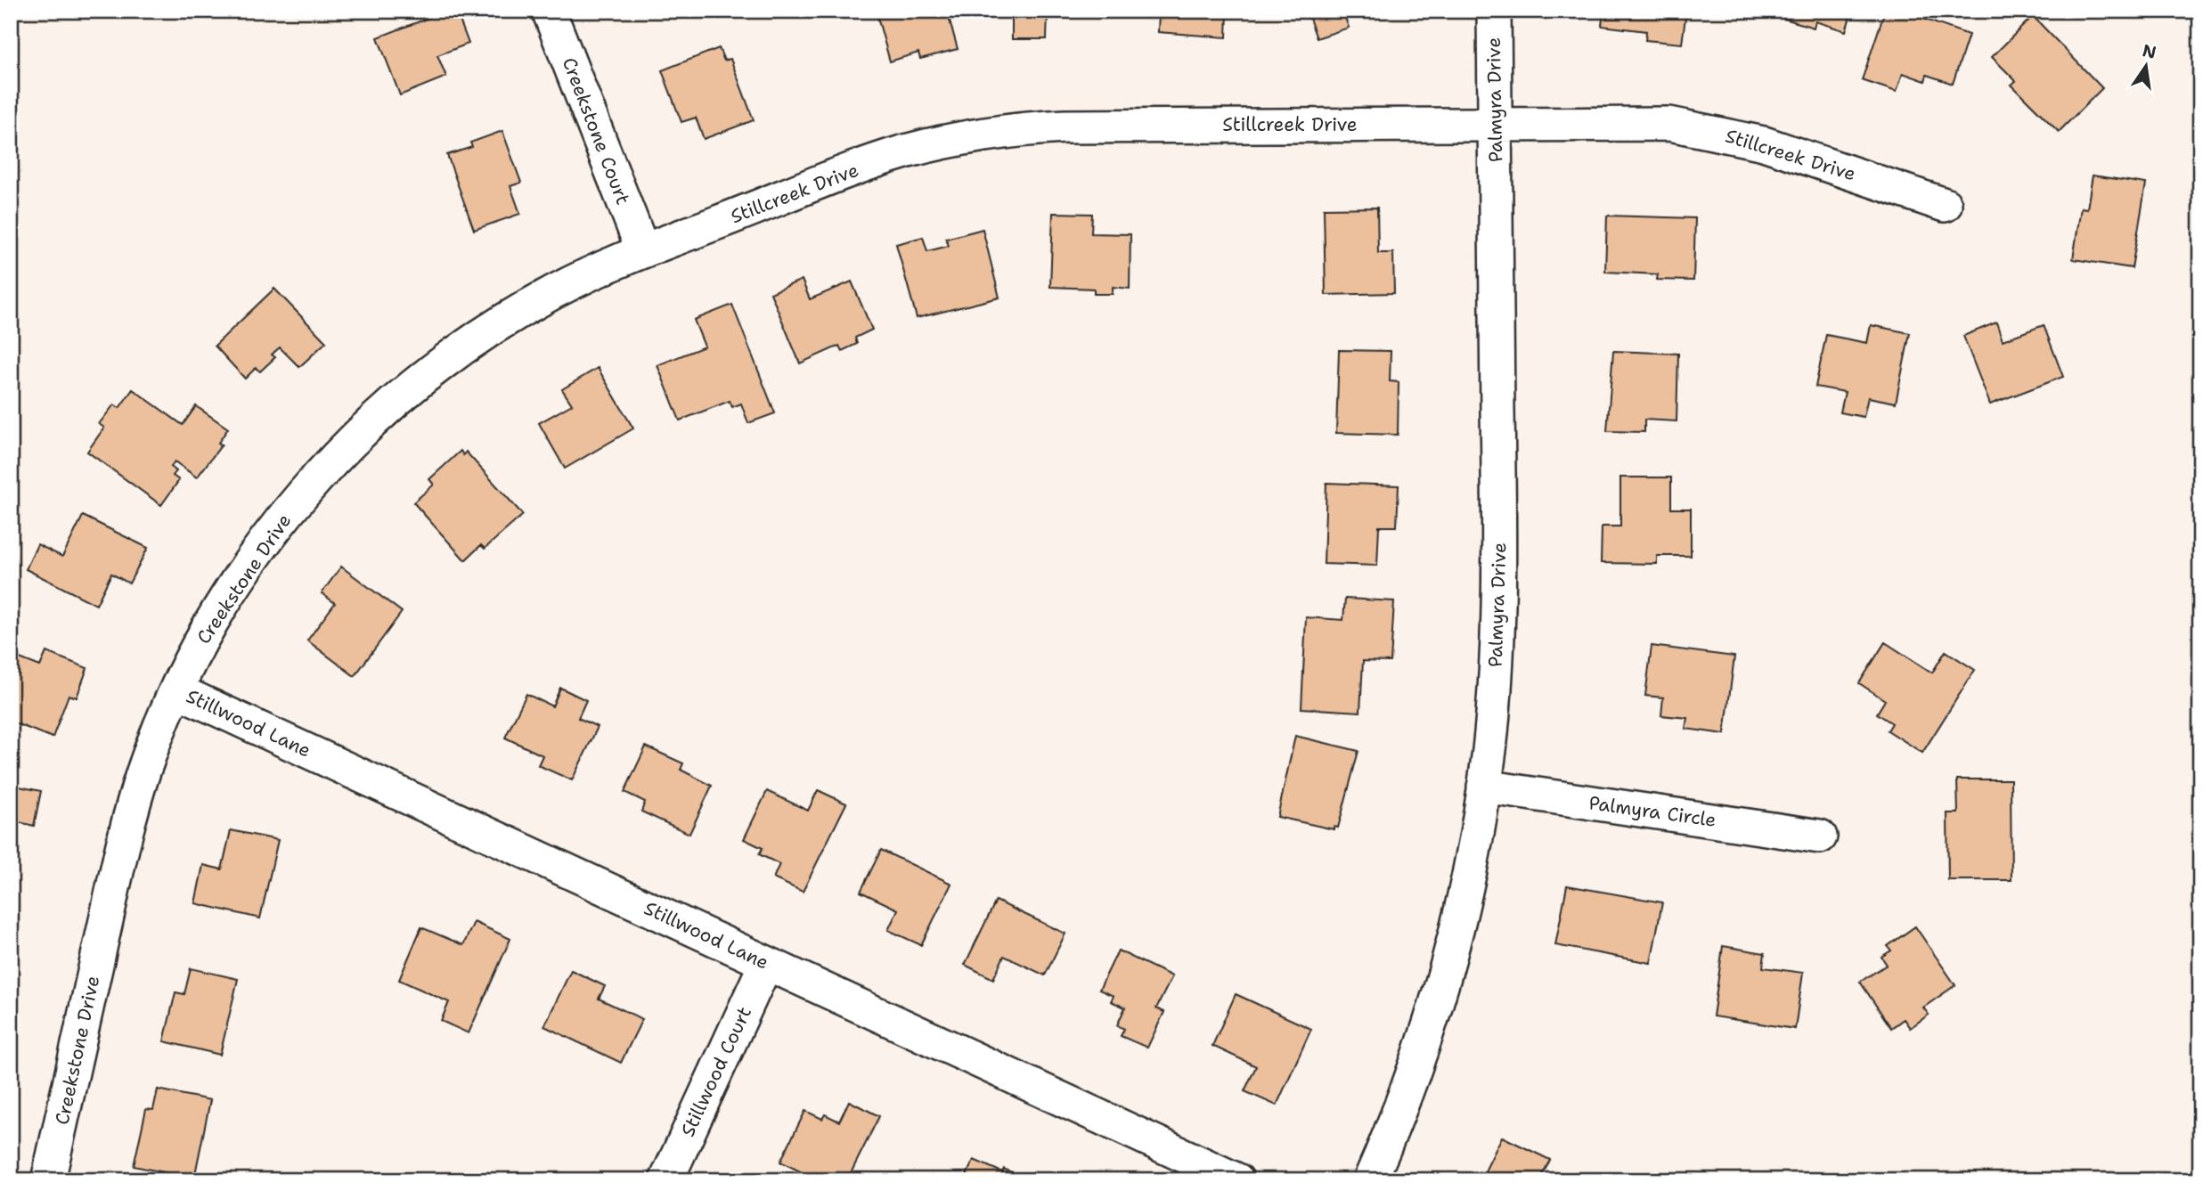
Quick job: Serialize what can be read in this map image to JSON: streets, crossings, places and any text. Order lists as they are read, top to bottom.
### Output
{
  "streets": {
    "street": [
      "Palmyra Drive",
      "Stillcreek Drive",
      "Creekstone Court",
      "Creekstone Drive",
      "Stillwood Lane",
      "Palmyra Circle",
      "Stillwood Court"
    ]
  },
  "crossings": [
    ["Palmyra Drive", "Stillcreek Drive"],
    ["Palmyra Drive", "Palmyra Circle"],
    ["Stillcreek Drive", "Creekstone Court"],
    ["Stillcreek Drive", "Creekstone Drive"],
    ["Creekstone Court", "Creekstone Drive"],
    ["Creekstone Drive", "Stillwood Lane"],
    ["Stillwood Lane", "Stillwood Court"]
  ],
  "north": "top"
}
